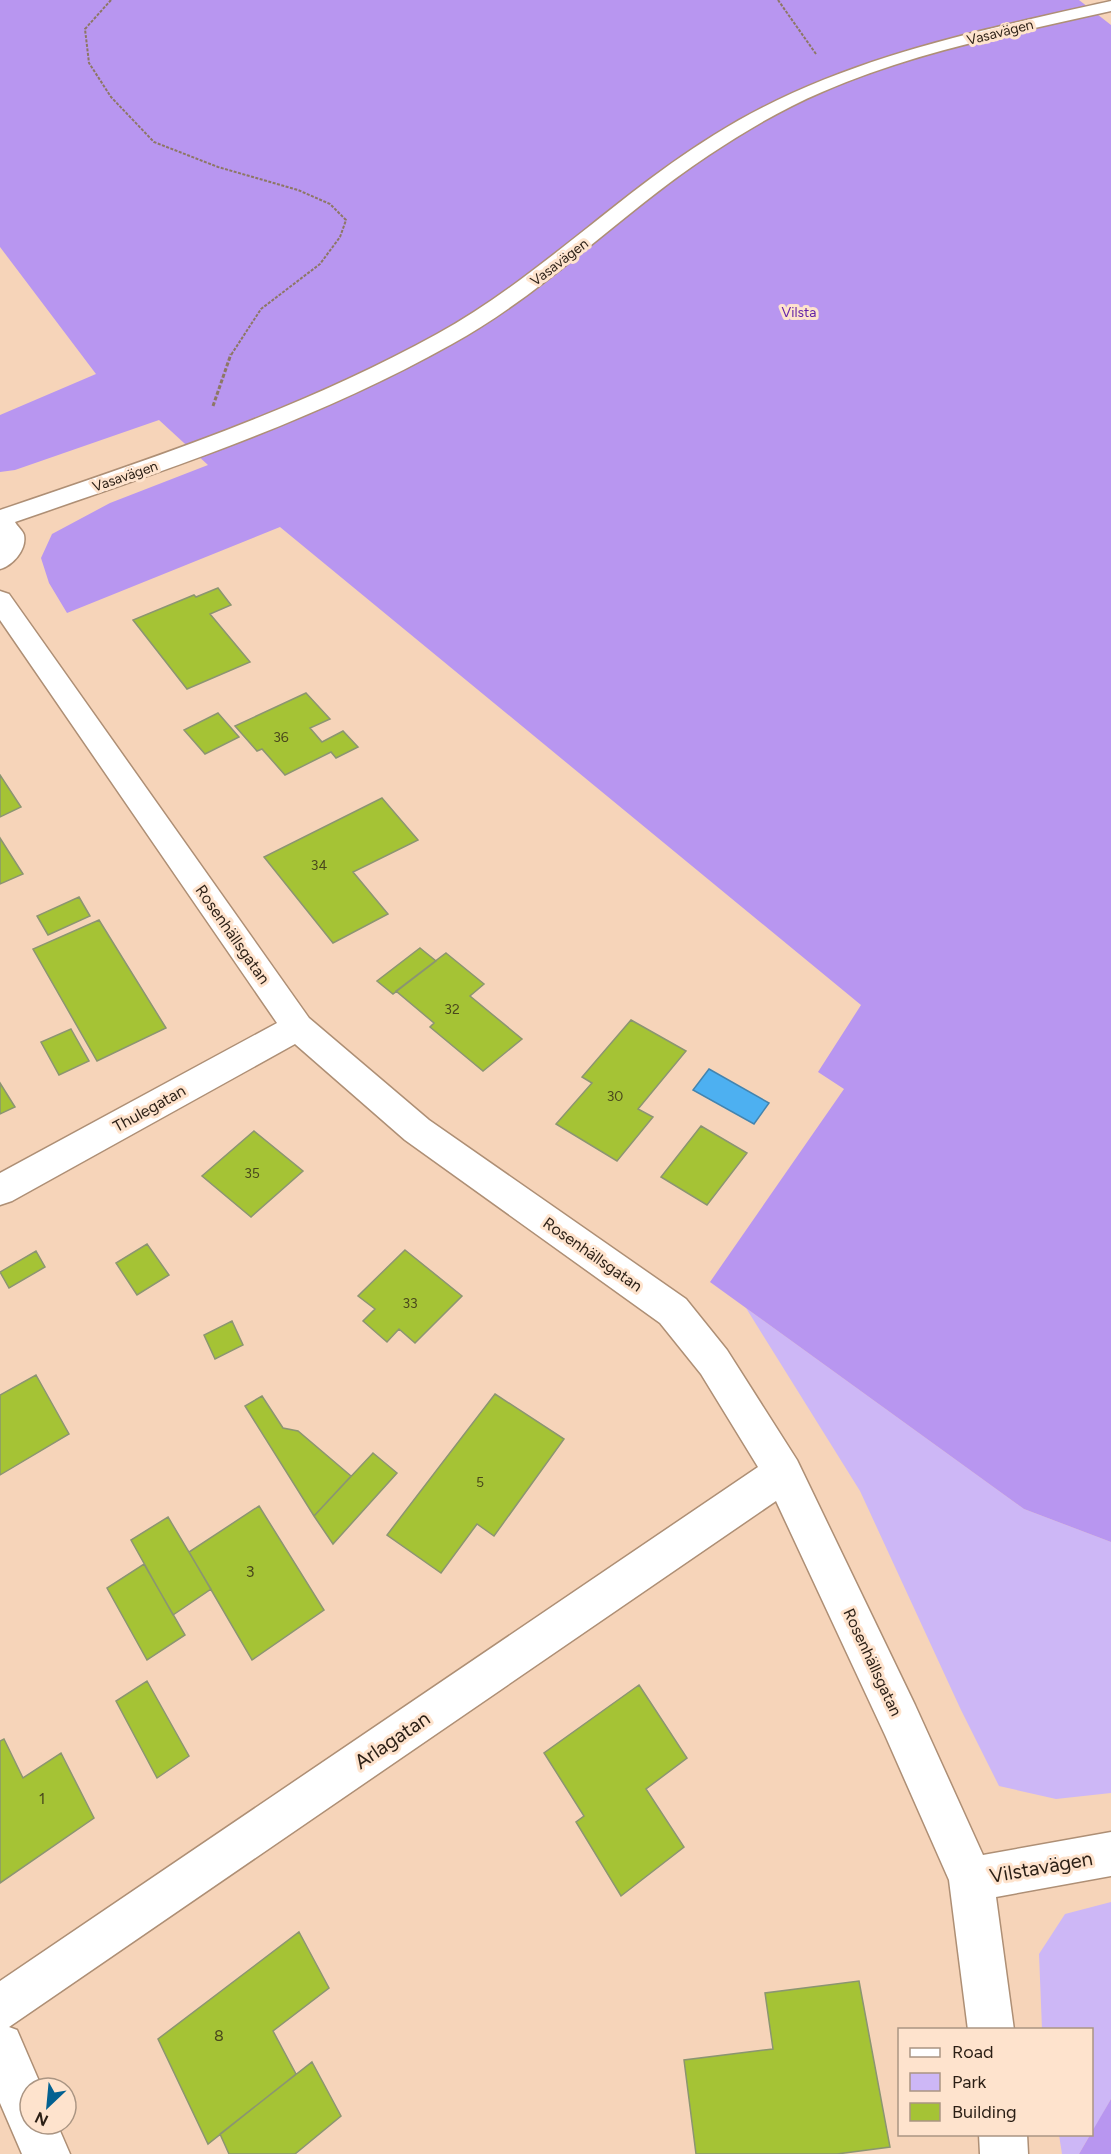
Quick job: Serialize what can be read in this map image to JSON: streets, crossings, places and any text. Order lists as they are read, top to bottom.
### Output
{
  "streets": {
    "street": [
      "Vasavägen",
      "Rosenhällsgatan",
      "Thulegatan",
      "Arlagatan",
      "Vilstavägen"
    ]
  },
  "crossings": [
    ["Rosenhällsgatan", "Thulegatan"],
    ["Rosenhällsgatan", "Arlagatan"],
    ["Rosenhällsgatan", "Vilstavägen"]
  ],
  "parks": ["Vilsta"],
  "house_numbers": [
    "36",
    "34",
    "32",
    "30",
    "35",
    "33",
    "5",
    "3",
    "1",
    "8"
  ],
  "legend": ["Road", "Park", "Building"],
  "north": "bottom left"
}
